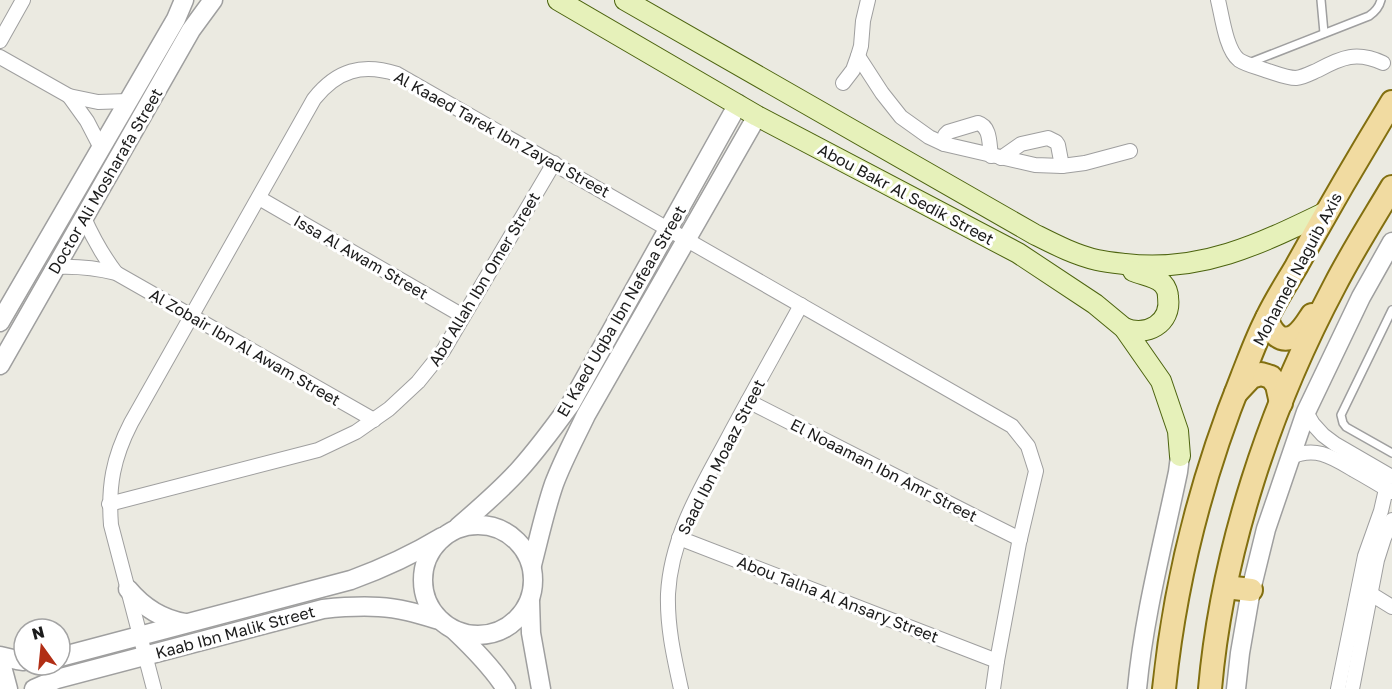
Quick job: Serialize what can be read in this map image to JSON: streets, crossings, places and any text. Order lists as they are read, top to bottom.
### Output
{
  "streets": {
    "main road": ["Abou Bakr Al Sedik Street", "Mohamed Naguib Axis"],
    "street": [
      "Al Kaaed Tarek Ibn Zayad Street",
      "Doctor Ali Mosharafa Street",
      "Issa Al Awam Street",
      "Abd Allah Ibn Omer Street",
      "El Kaed Uqba Ibn Nafeaa Street",
      "Al Zobair Ibn Al Awam Street",
      "Saad Ibn Moaaz Street",
      "El Noaaman Ibn Amr Street",
      "Abou Talha Al Ansary Street",
      "Kaab Ibn Malik Street"
    ]
  },
  "crossings": [
    ["Al Kaaed Tarek Ibn Zayad Street", "Issa Al Awam Street"],
    ["Al Kaaed Tarek Ibn Zayad Street", "Abd Allah Ibn Omer Street"],
    ["Al Kaaed Tarek Ibn Zayad Street", "El Kaed Uqba Ibn Nafeaa Street"],
    ["Al Kaaed Tarek Ibn Zayad Street", "Al Zobair Ibn Al Awam Street"],
    ["Al Kaaed Tarek Ibn Zayad Street", "Saad Ibn Moaaz Street"],
    ["Al Kaaed Tarek Ibn Zayad Street", "El Noaaman Ibn Amr Street"],
    ["Al Kaaed Tarek Ibn Zayad Street", "Abou Talha Al Ansary Street"],
    ["Al Kaaed Tarek Ibn Zayad Street", "Kaab Ibn Malik Street"],
    ["Doctor Ali Mosharafa Street", "Al Zobair Ibn Al Awam Street"],
    ["Abou Bakr Al Sedik Street", "Mohamed Naguib Axis"],
    ["Abou Bakr Al Sedik Street", "El Kaed Uqba Ibn Nafeaa Street"],
    ["Issa Al Awam Street", "Abd Allah Ibn Omer Street"],
    ["Abd Allah Ibn Omer Street", "Al Zobair Ibn Al Awam Street"],
    ["El Kaed Uqba Ibn Nafeaa Street", "Kaab Ibn Malik Street"],
    ["Saad Ibn Moaaz Street", "El Noaaman Ibn Amr Street"],
    ["Saad Ibn Moaaz Street", "Abou Talha Al Ansary Street"]
  ],
  "north": "top"
}
